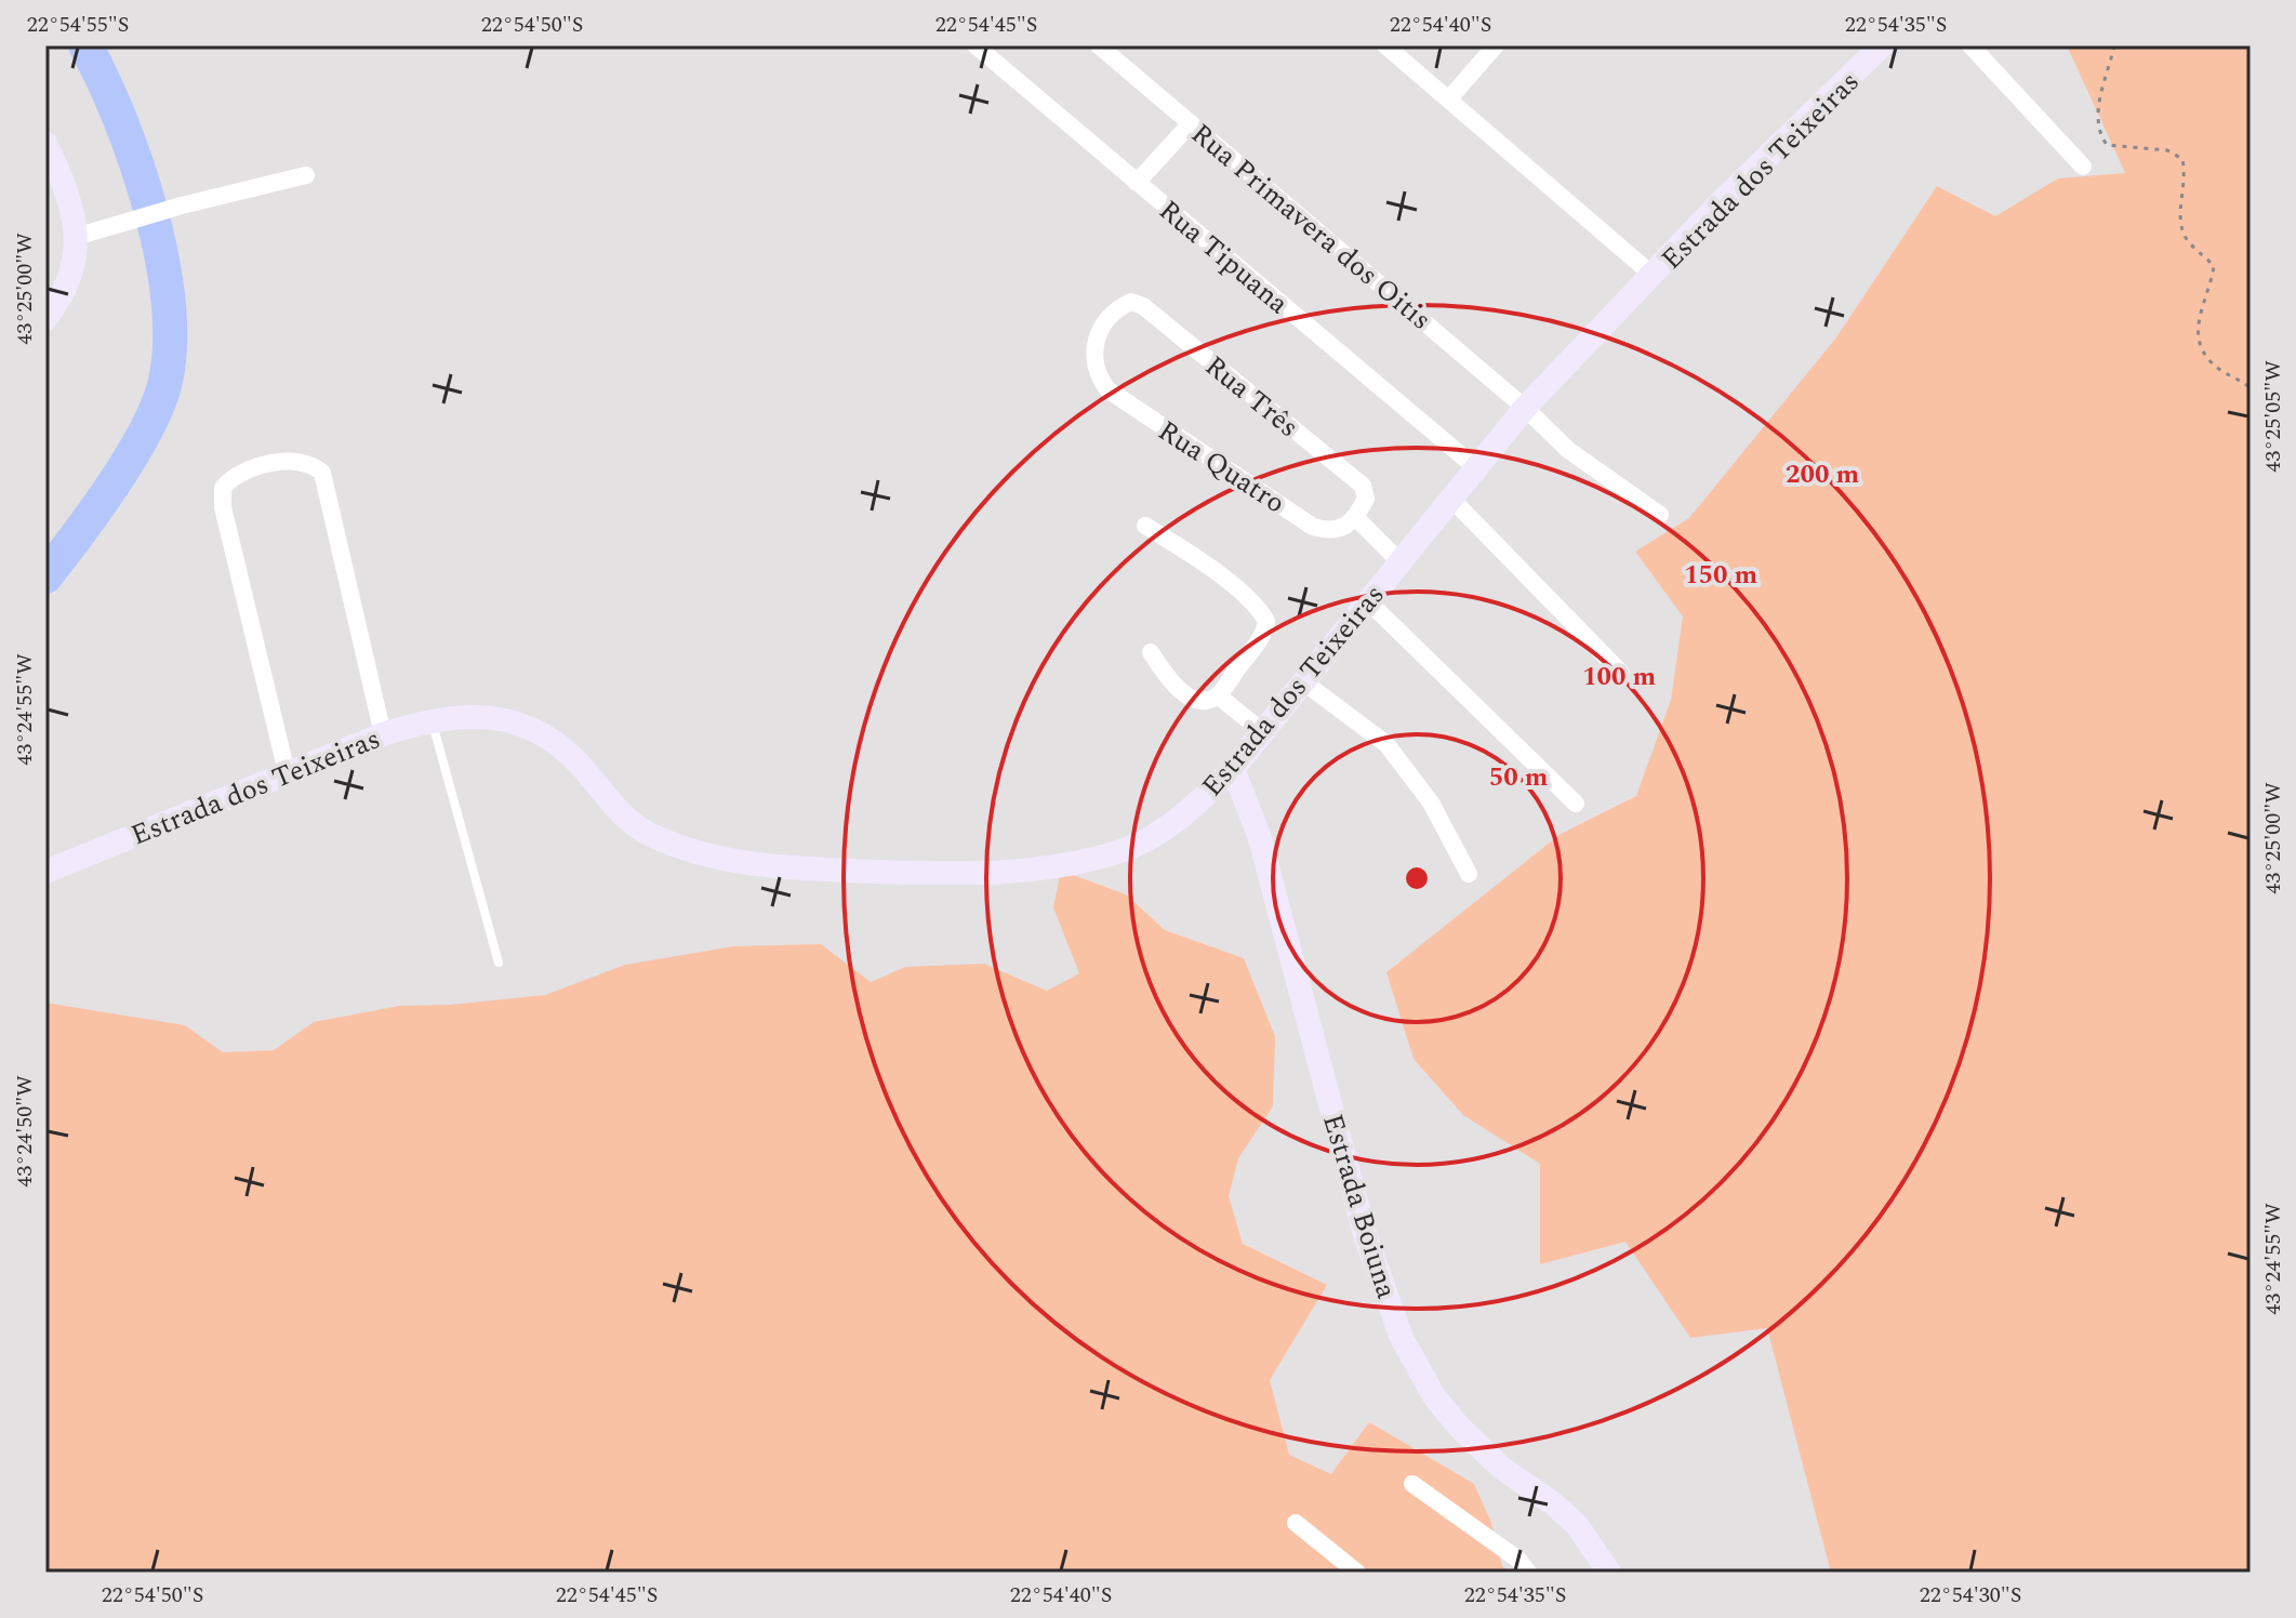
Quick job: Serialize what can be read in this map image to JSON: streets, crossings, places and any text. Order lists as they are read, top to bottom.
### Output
{
  "streets": {
    "street": [
      "Estrada dos Teixeiras",
      "Rua Primavera dos Oitis",
      "Rua Tipuana",
      "Rua Três",
      "Rua Quatro",
      "Estrada Boiuna"
    ]
  },
  "crossings": [
    ["Estrada dos Teixeiras", "Rua Primavera dos Oitis"],
    ["Estrada dos Teixeiras", "Rua Tipuana"],
    ["Estrada dos Teixeiras", "Estrada Boiuna"],
    ["Rua Três", "Rua Quatro"]
  ],
  "coordinates": [
    "22°54'55\"S",
    "22°54'50\"S",
    "22°54'45\"S",
    "22°54'40\"S",
    "22°54'35\"S",
    "43°25'00\"W",
    "43°25'05\"W",
    "43°24'55\"W",
    "43°24'50\"W",
    "22°54'30\"S"
  ],
  "rings": [
    "200 m",
    "150 m",
    "100 m",
    "50 m"
  ]
}
